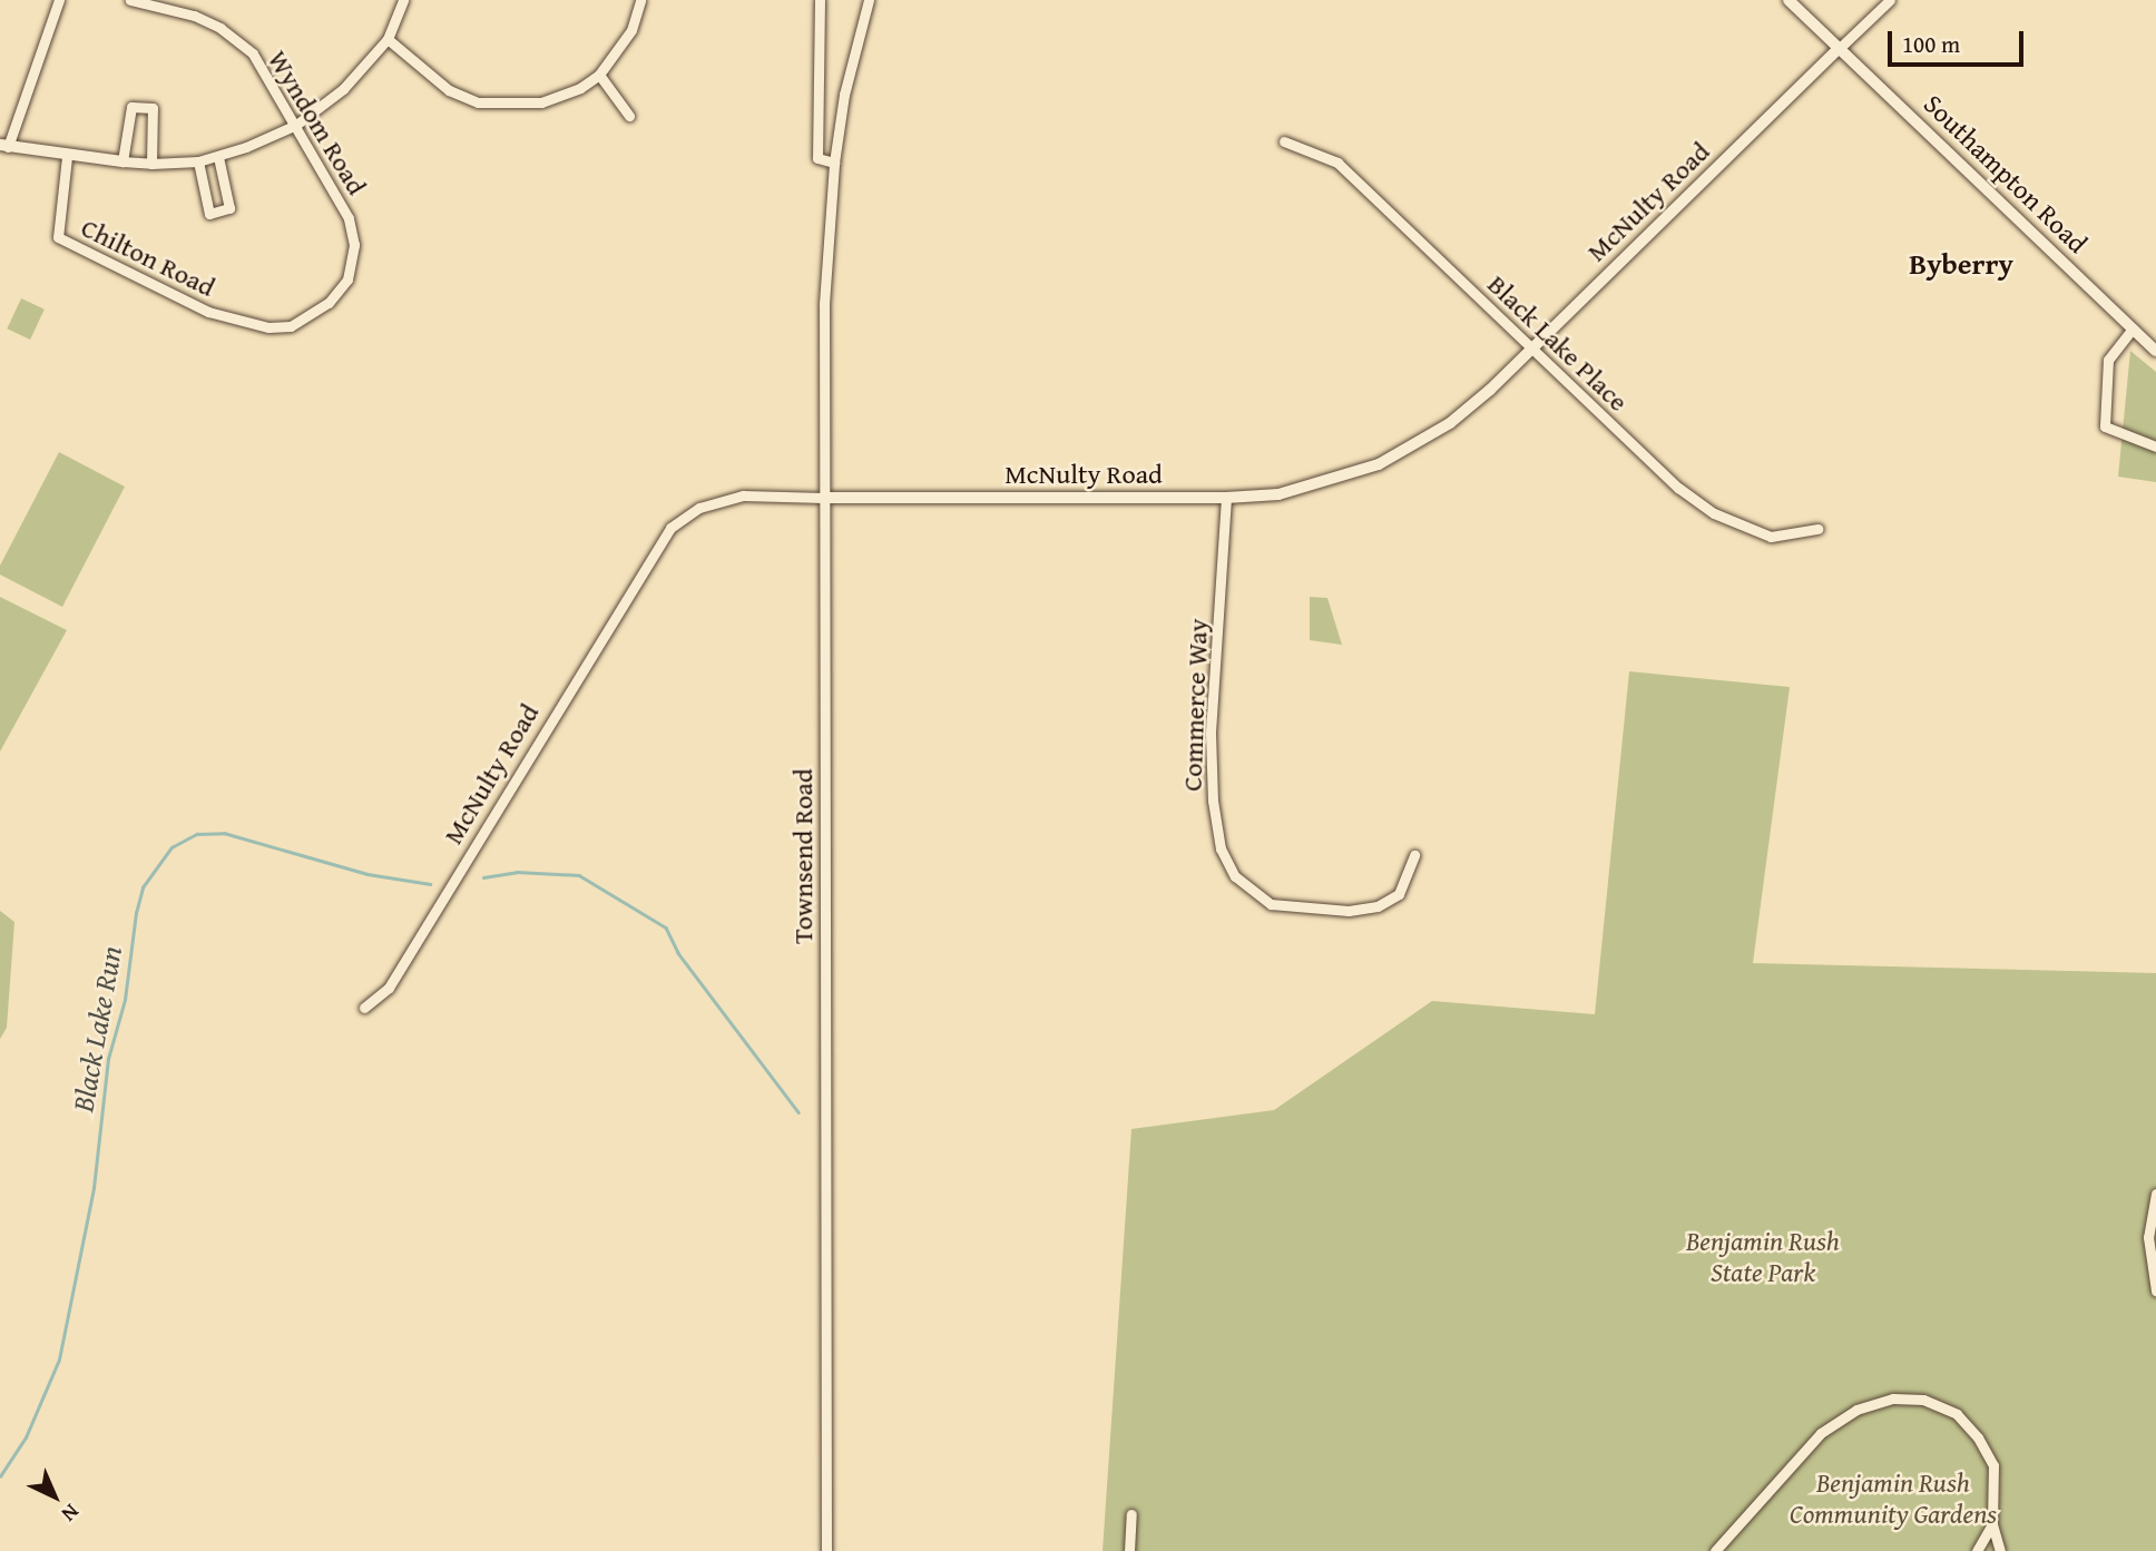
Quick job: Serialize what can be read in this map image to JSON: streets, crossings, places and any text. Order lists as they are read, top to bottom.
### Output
{
  "streets": {
    "street": [
      "Wyndom Road",
      "Southampton Road",
      "McNulty Road",
      "Chilton Road",
      "Black Lake Place",
      "Commerce Way",
      "Townsend Road"
    ]
  },
  "crossings": [
    ["Wyndom Road", "Chilton Road"],
    ["Southampton Road", "McNulty Road"],
    ["McNulty Road", "Black Lake Place"],
    ["McNulty Road", "Commerce Way"],
    ["McNulty Road", "Townsend Road"]
  ],
  "districts": ["Byberry"],
  "water": ["Black Lake Run"],
  "parks": ["Benjamin Rush State Park", "Benjamin Rush Community Gardens"],
  "scale_bar": "100 m",
  "north": "bottom right"
}
